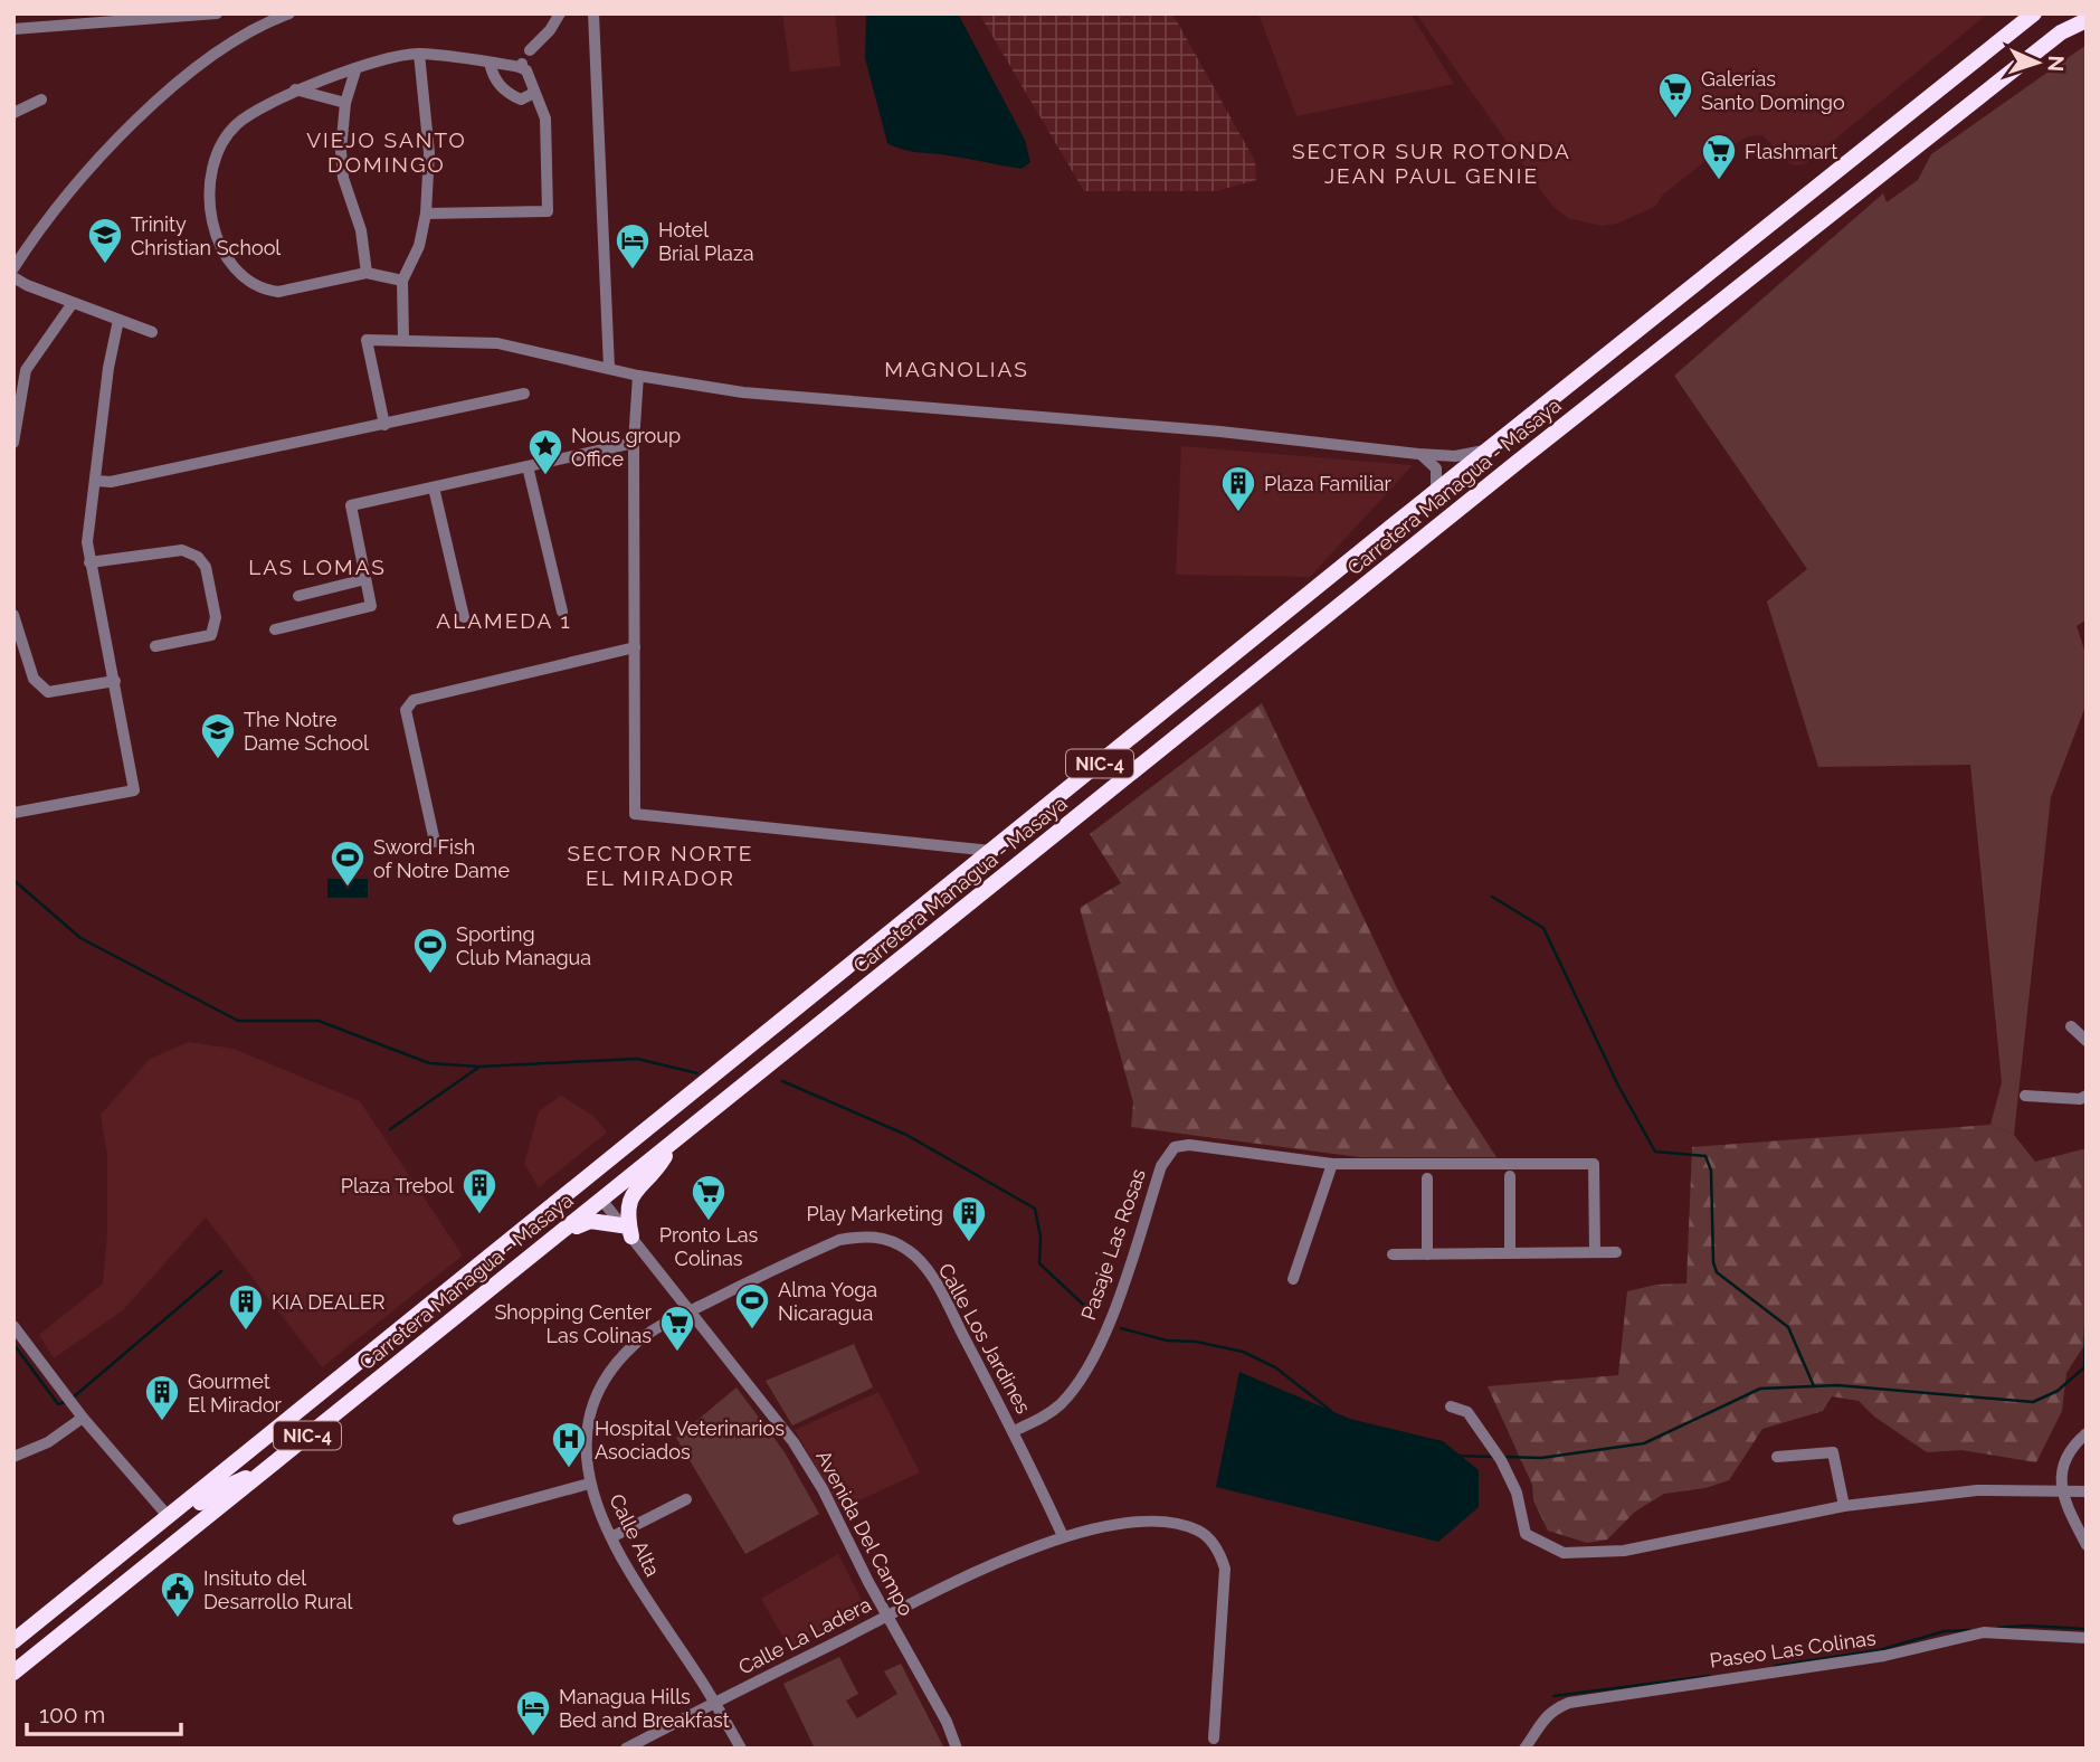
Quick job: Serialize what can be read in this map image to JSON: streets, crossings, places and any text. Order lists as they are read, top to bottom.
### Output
{
  "streets": {
    "highway": ["Carretera Managua - Masaya", "NIC-4"],
    "street": [
      "Pasaje Las Rosas",
      "Calle Los Jardines",
      "Avenida Del Campo",
      "Calle Alta",
      "Calle La Ladera",
      "Paseo Las Colinas"
    ]
  },
  "crossings": [
    ["Carretera Managua - Masaya", "Avenida Del Campo"],
    ["Pasaje Las Rosas", "Calle Los Jardines"],
    ["Calle Los Jardines", "Avenida Del Campo"],
    ["Calle Los Jardines", "Calle Alta"],
    ["Calle Los Jardines", "Calle La Ladera"],
    ["Avenida Del Campo", "Calle Alta"],
    ["Avenida Del Campo", "Calle La Ladera"],
    ["Calle Alta", "Calle La Ladera"]
  ],
  "districts": [
    "VIEJO SANTO DOMINGO",
    "SECTOR SUR ROTONDA JEAN PAUL GENIE",
    "MAGNOLIAS",
    "LAS LOMAS",
    "ALAMEDA 1",
    "SECTOR NORTE EL MIRADOR"
  ],
  "places": {
    "supermarket": [
      "Galerías Santo Domingo",
      "Flashmart",
      "Pronto Las Colinas",
      "Shopping Center Las Colinas"
    ],
    "school or university": ["Trinity Christian School", "The Notre Dame School"],
    "hotel": ["Hotel Brial Plaza", "Managua Hills Bed and Breakfast"],
    "place": ["Nous group Office"],
    "building": [
      "Plaza Familiar",
      "Plaza Trebol",
      "Play Marketing",
      "KIA DEALER",
      "Gourmet El Mirador"
    ],
    "sports": ["Sword Fish of Notre Dame", "Sporting Club Managua", "Alma Yoga Nicaragua"],
    "hospital": ["Hospital Veterinarios Asociados"],
    "public building": ["Insituto del Desarrollo Rural"]
  },
  "scale_bar": "100 m",
  "north": "right"
}
